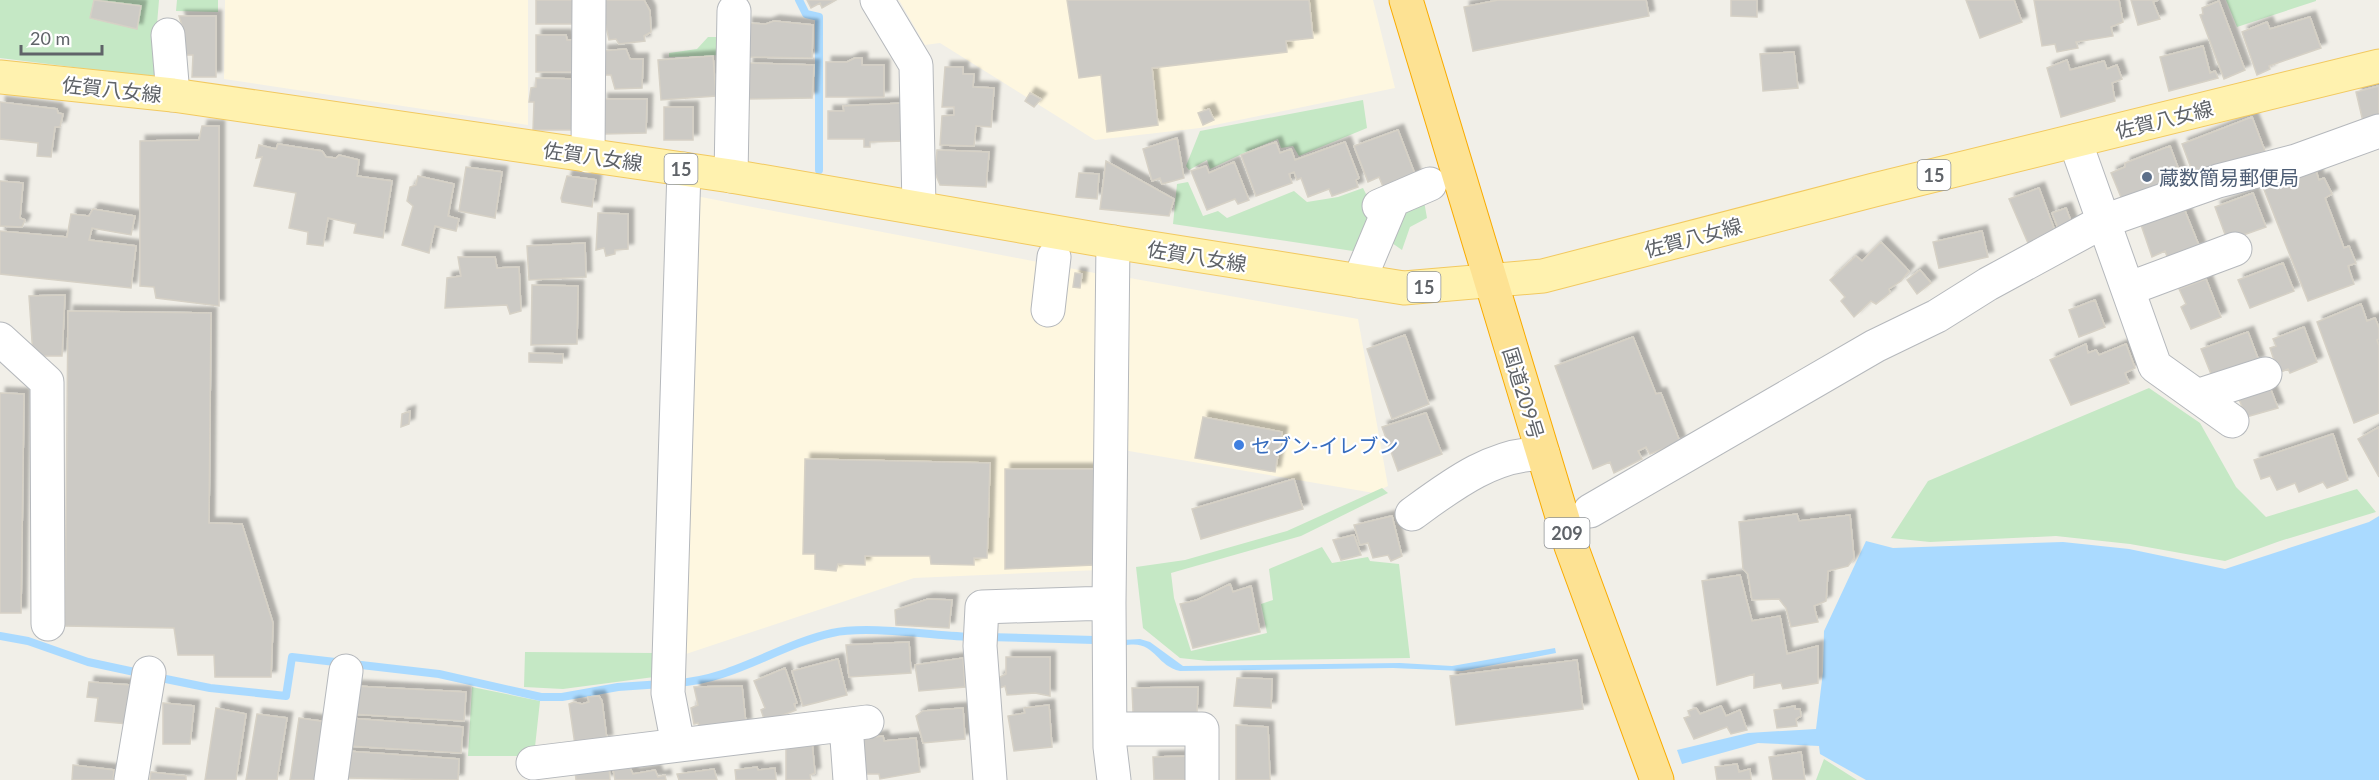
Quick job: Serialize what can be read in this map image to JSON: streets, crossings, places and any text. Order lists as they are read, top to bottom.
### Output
{
  "streets": {
    "highway": ["国道209号", "209"],
    "main road": ["佐賀八女線", "15"]
  },
  "crossings": [
    ["佐賀八女線", "国道209号"]
  ],
  "places": ["蔵数簡易郵便局", "セブン-イレブン"],
  "scale_bar": "20 m"
}
